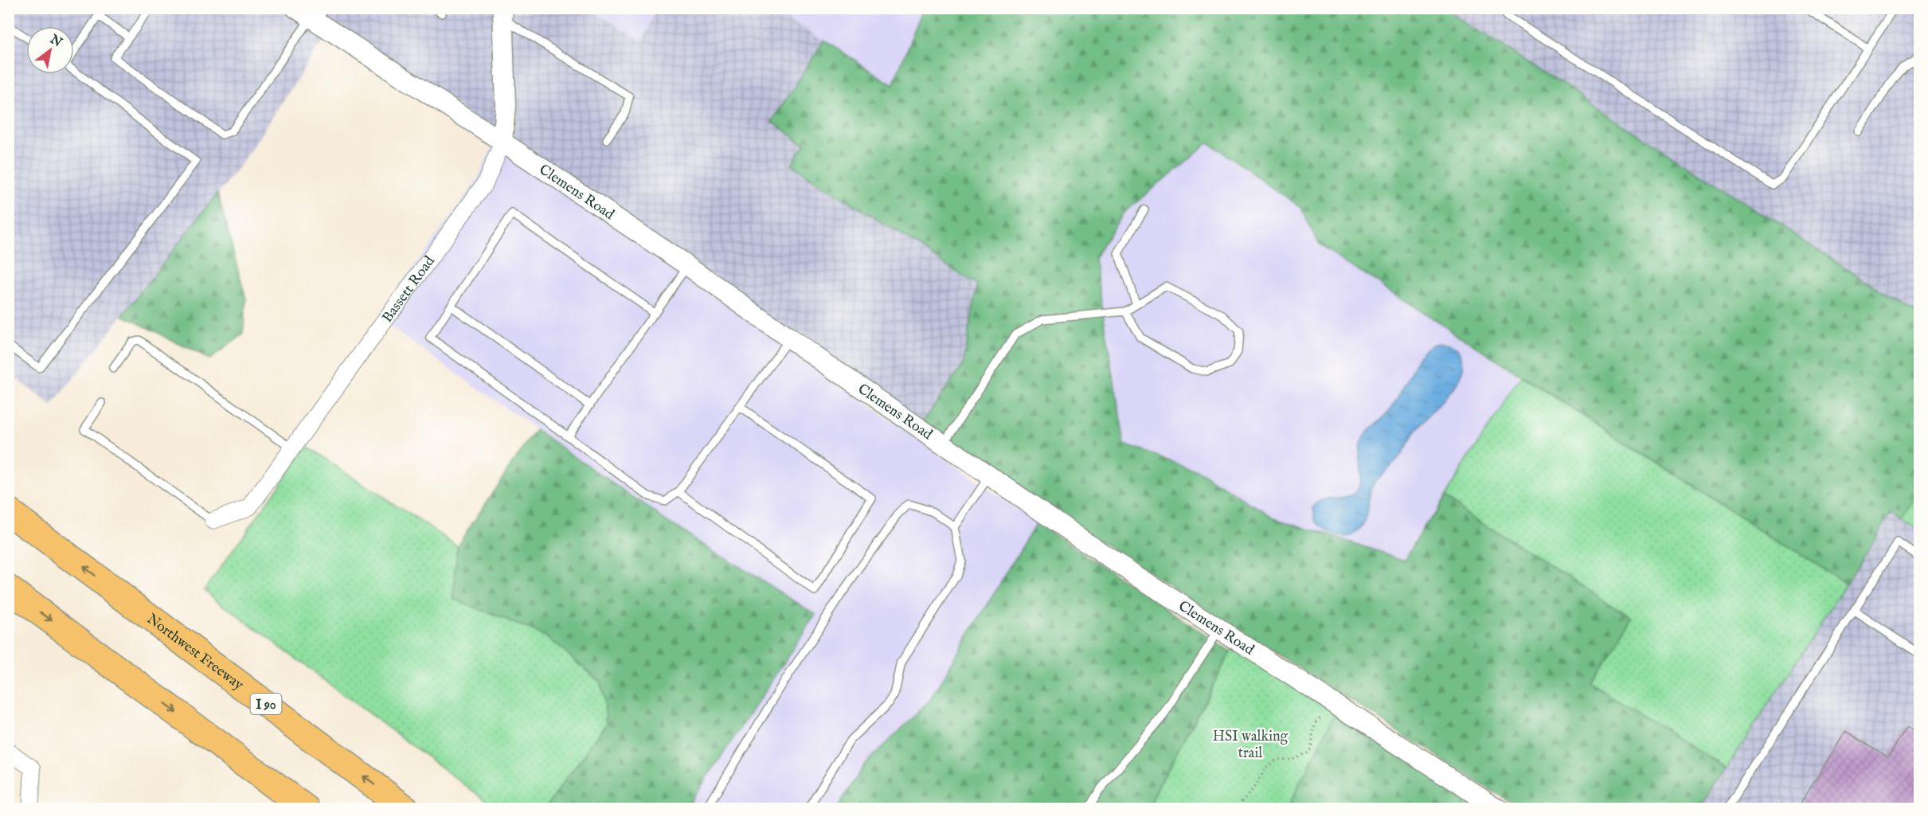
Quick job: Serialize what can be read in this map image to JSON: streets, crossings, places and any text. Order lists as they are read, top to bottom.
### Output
{
  "streets": {
    "highway": ["Northwest Freeway", "I 90"],
    "street": ["Clemens Road", "Bassett Road"]
  },
  "crossings": [
    ["Clemens Road", "Bassett Road"]
  ],
  "parks": ["HSI walking trail"],
  "north": "top right"
}
